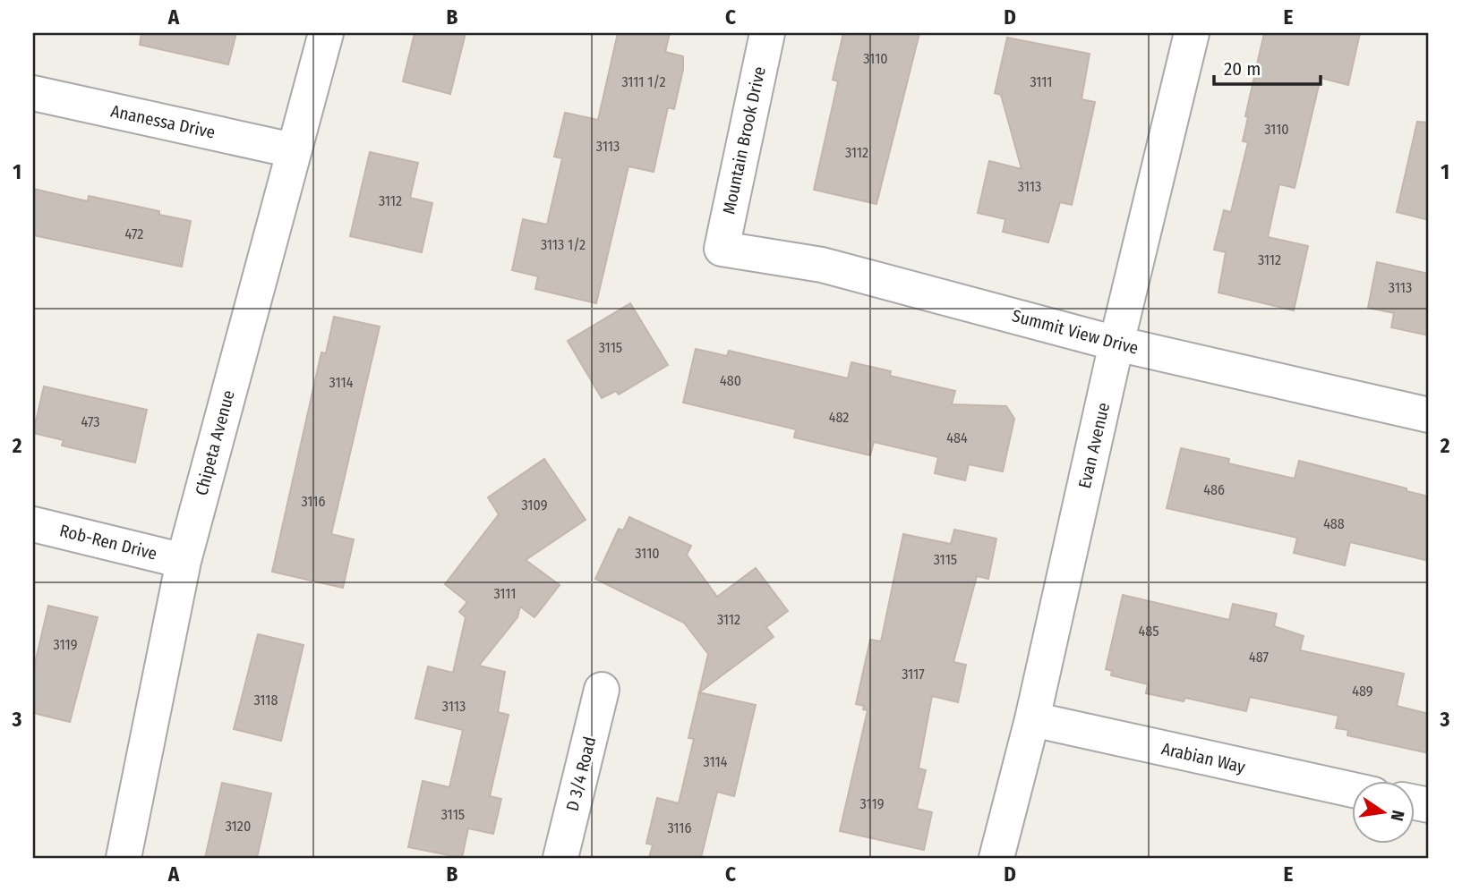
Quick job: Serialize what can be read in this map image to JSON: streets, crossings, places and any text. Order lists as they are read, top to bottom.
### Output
{
  "streets": {
    "street": [
      "Ananessa Drive",
      "Mountain Brook Drive",
      "Summit View Drive",
      "Chipeta Avenue",
      "Evan Avenue",
      "Rob-Ren Drive",
      "Arabian Way",
      "D 3/4 Road"
    ]
  },
  "crossings": [
    ["Ananessa Drive", "Chipeta Avenue"],
    ["Mountain Brook Drive", "Summit View Drive"],
    ["Summit View Drive", "Evan Avenue"],
    ["Chipeta Avenue", "Rob-Ren Drive"],
    ["Evan Avenue", "Arabian Way"]
  ],
  "house_numbers": [
    "3110",
    "3111 1/2",
    "3111",
    "3110",
    "3113",
    "3112",
    "3113",
    "3112",
    "472",
    "3113 1/2",
    "3112",
    "3113",
    "3115",
    "480",
    "3114",
    "482",
    "473",
    "484",
    "486",
    "3116",
    "3109",
    "488",
    "3110",
    "3115",
    "3111",
    "3112",
    "485",
    "3119",
    "487",
    "3117",
    "489",
    "3118",
    "3113",
    "3114",
    "3119",
    "3115",
    "3120",
    "3116"
  ],
  "scale_bar": "20 m",
  "north": "right",
  "grid": {
    "columns": [
      "A",
      "B",
      "C",
      "D",
      "E"
    ],
    "rows": ["1", "2", "3"]
  }
}
